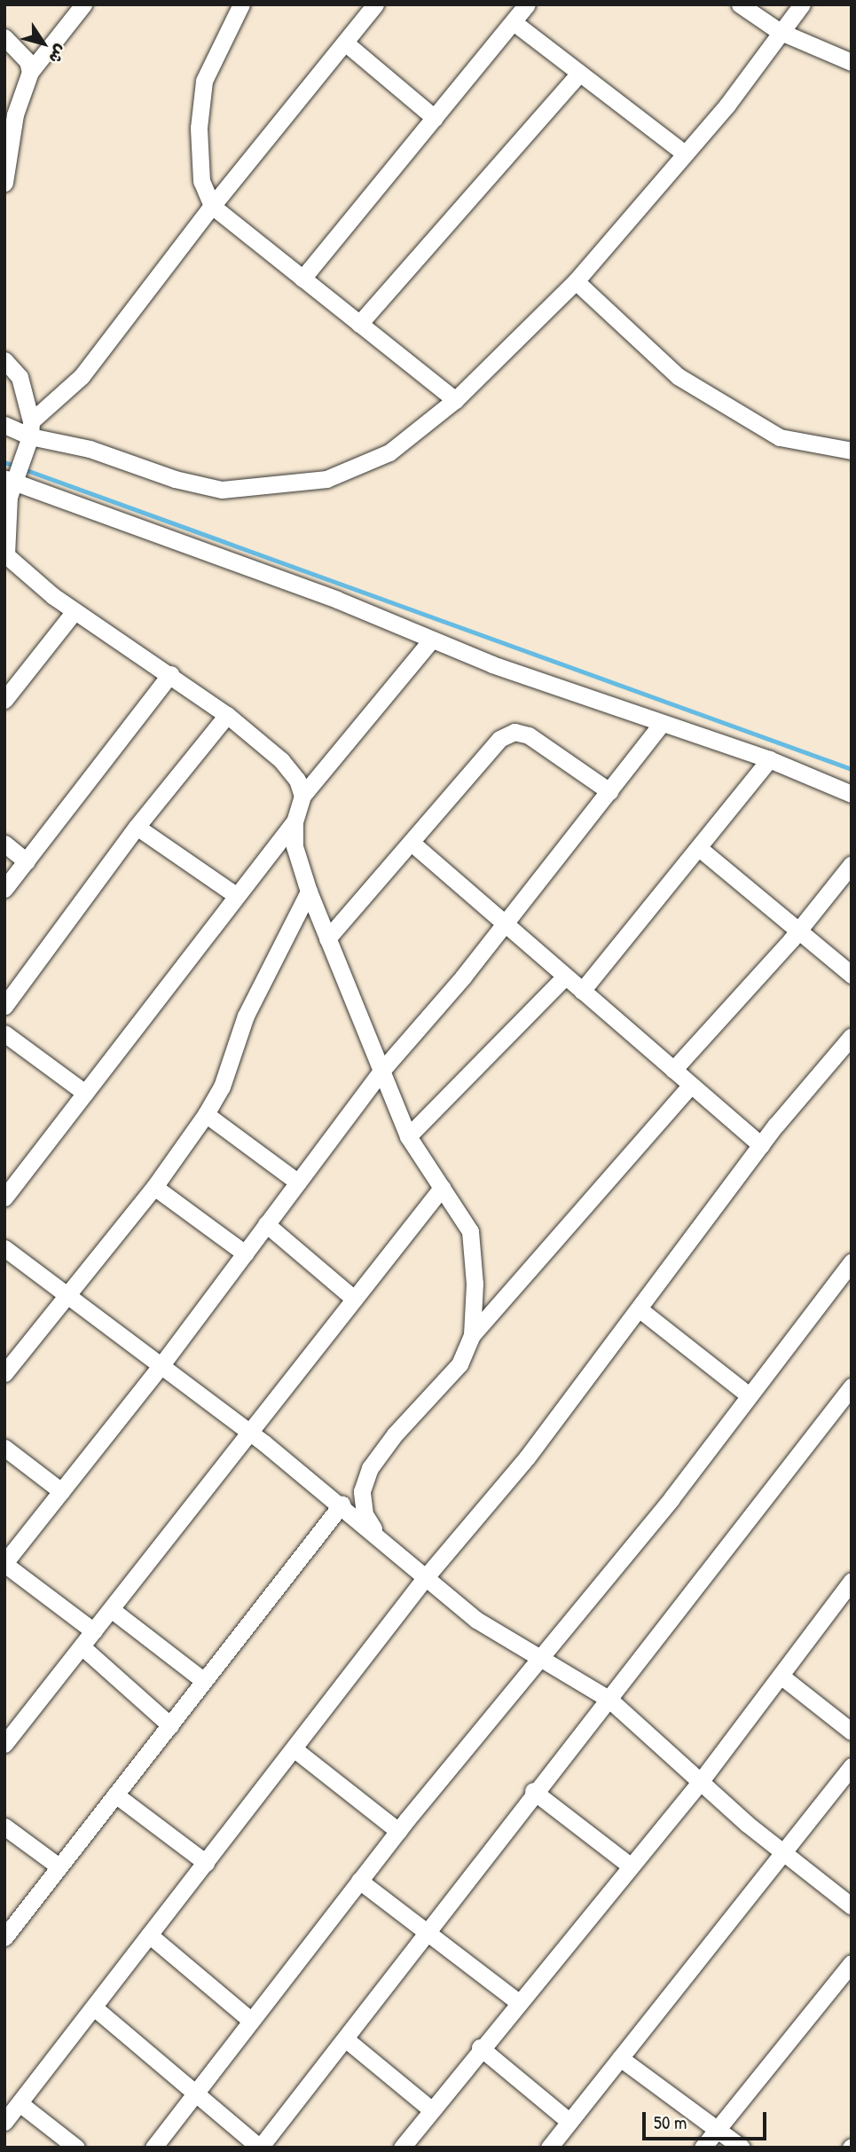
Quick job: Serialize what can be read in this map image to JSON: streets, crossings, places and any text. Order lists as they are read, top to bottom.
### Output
{
  "scale_bar": "50 m",
  "north": "bottom right"
}
